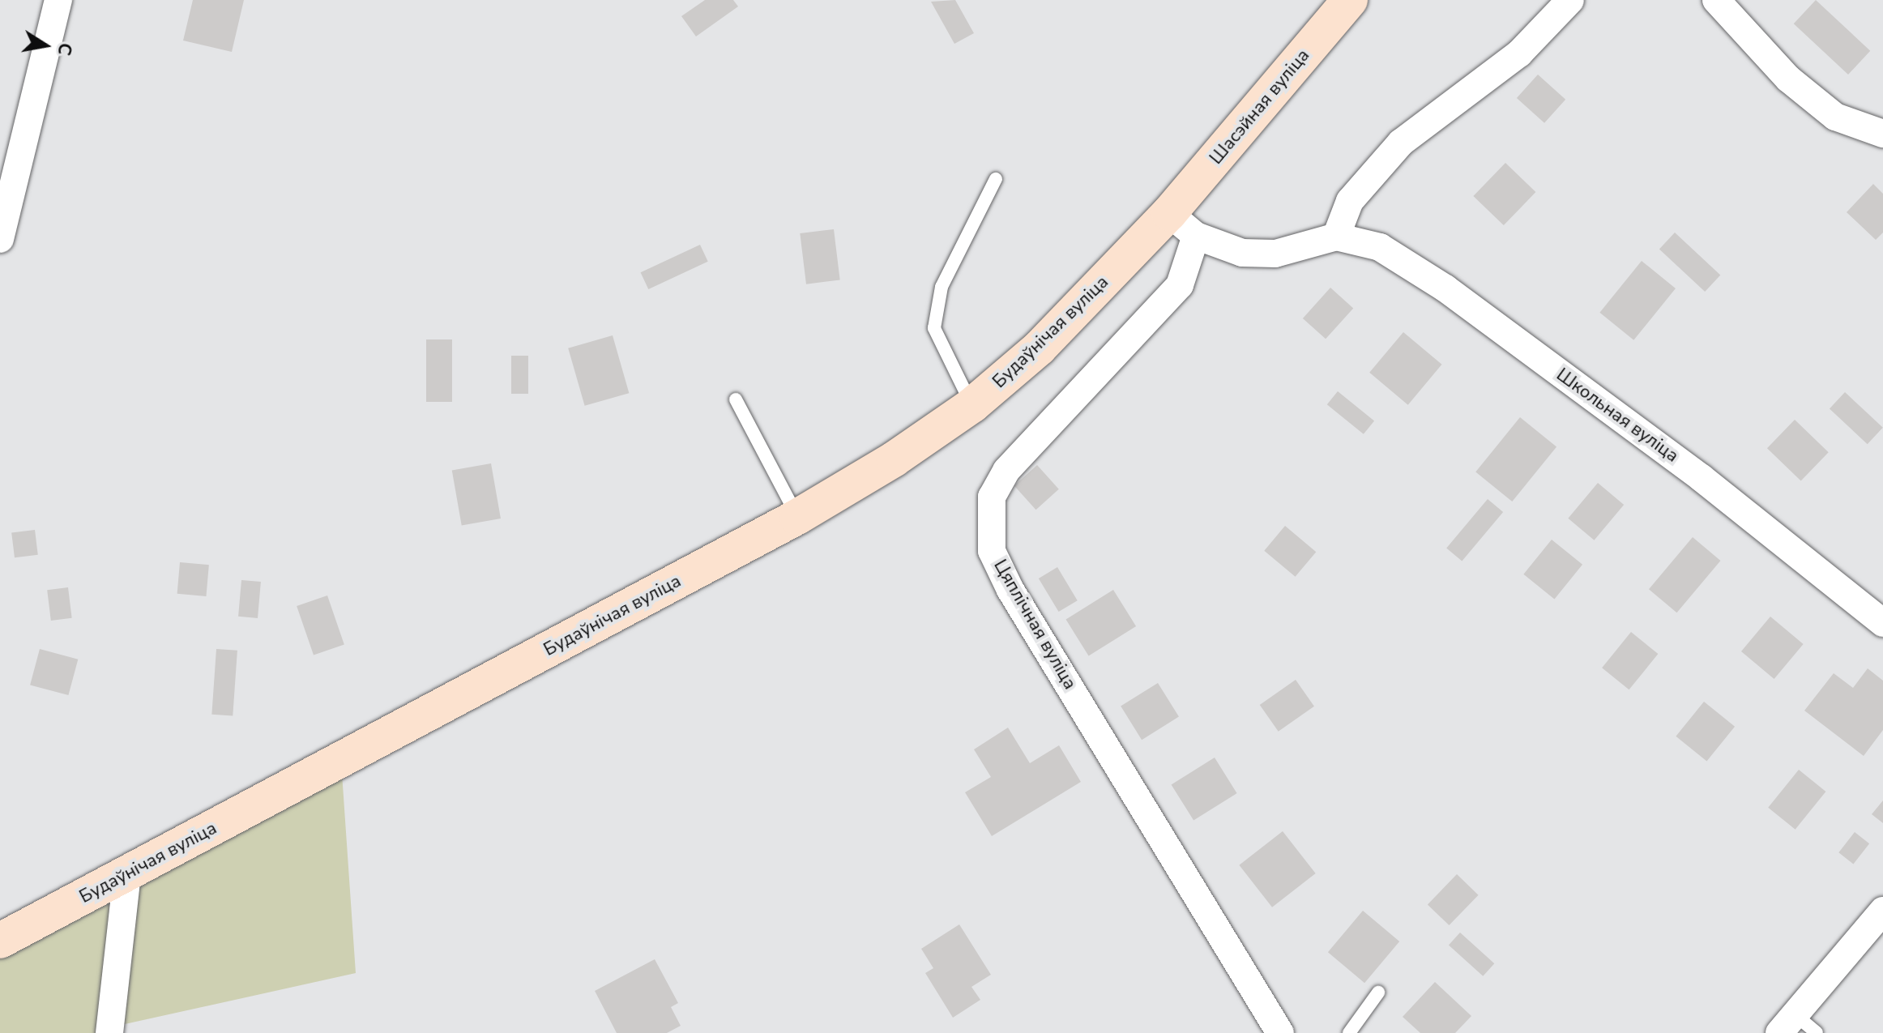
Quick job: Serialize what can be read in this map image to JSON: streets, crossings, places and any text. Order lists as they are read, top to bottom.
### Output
{
  "streets": {
    "main road": ["Шасэйная вуліца", "Будаўнічая вуліца"],
    "street": ["Школьная вуліца", "Цяплічная вуліца"]
  },
  "crossings": [
    ["Шасэйная вуліца", "Будаўнічая вуліца"],
    ["Шасэйная вуліца", "Школьная вуліца"],
    ["Будаўнічая вуліца", "Школьная вуліца"],
    ["Школьная вуліца", "Цяплічная вуліца"]
  ],
  "north": "right"
}
